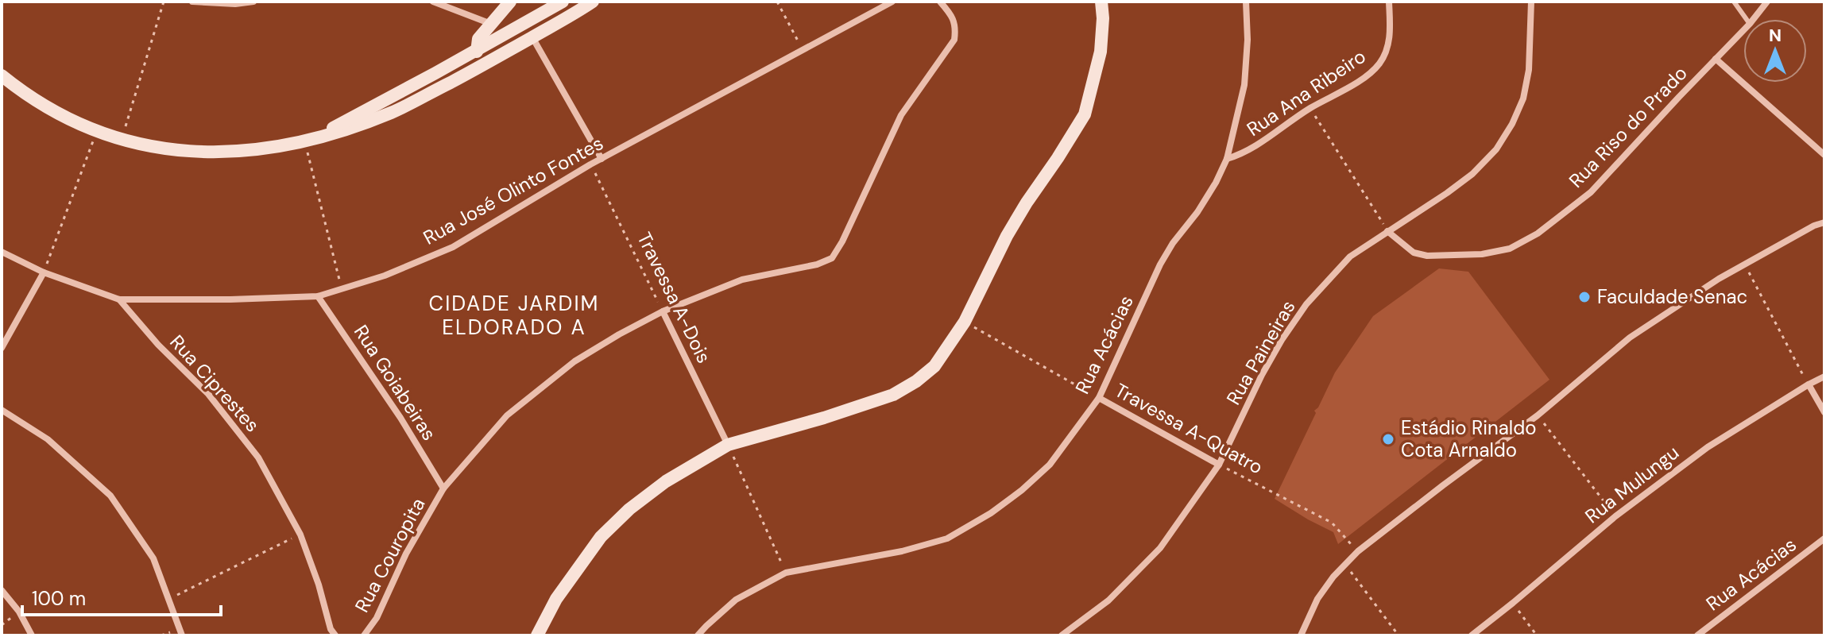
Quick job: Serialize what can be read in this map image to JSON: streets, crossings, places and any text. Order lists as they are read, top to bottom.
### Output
{
  "streets": {
    "street": [
      "Rua Ana Ribeiro",
      "Rua Riso do Prado",
      "Rua José Olinto Fontes",
      "Travessa A-Dois",
      "Rua Acácias",
      "Rua Paineiras",
      "Rua Goiabeiras",
      "Rua Ciprestes",
      "Travessa A-Quatro",
      "Rua Mulungu",
      "Rua Couropita"
    ]
  },
  "crossings": [
    ["Rua Ana Ribeiro", "Rua Acácias"],
    ["Rua Riso do Prado", "Rua Paineiras"],
    ["Rua José Olinto Fontes", "Travessa A-Dois"],
    ["Rua José Olinto Fontes", "Rua Goiabeiras"],
    ["Rua José Olinto Fontes", "Rua Ciprestes"],
    ["Rua Acácias", "Travessa A-Quatro"],
    ["Rua Paineiras", "Travessa A-Quatro"],
    ["Rua Goiabeiras", "Rua Couropita"]
  ],
  "districts": ["CIDADE JARDIM ELDORADO A"],
  "places": ["Faculdade Senac", "Estádio Rinaldo Cota Arnaldo"],
  "scale_bar": "100 m",
  "north": "top"
}
